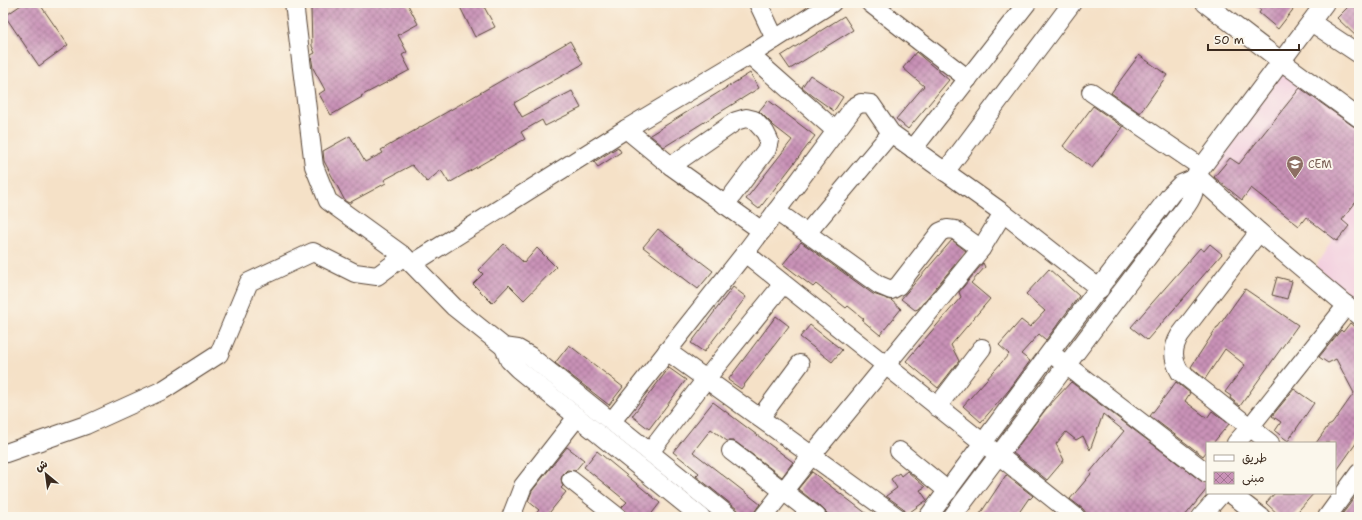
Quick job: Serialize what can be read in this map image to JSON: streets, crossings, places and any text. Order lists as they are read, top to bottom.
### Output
{
  "places": {
    "school or university": ["CEM"]
  },
  "legend": ["طريق", "مبنى"],
  "scale_bar": "50 m",
  "north": "top left"
}
